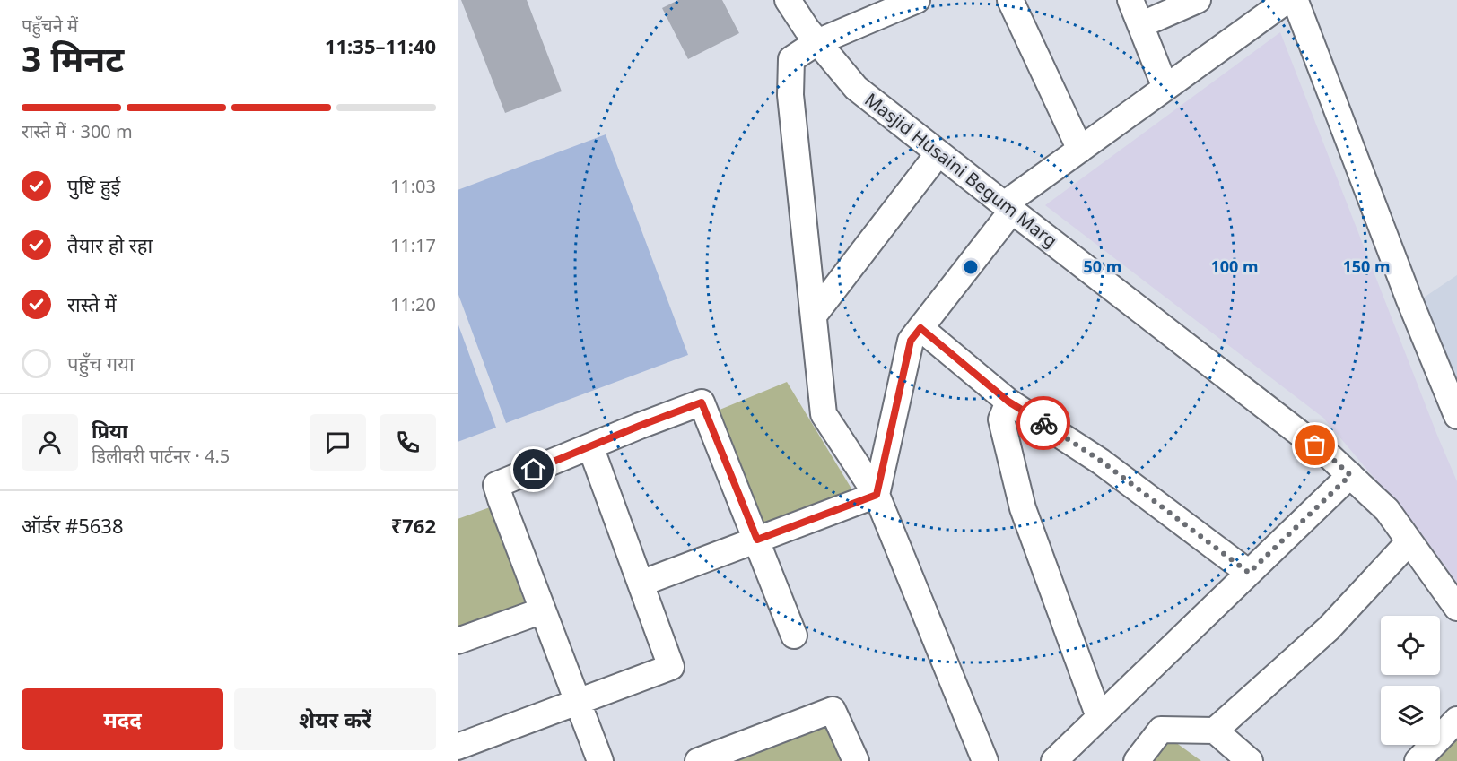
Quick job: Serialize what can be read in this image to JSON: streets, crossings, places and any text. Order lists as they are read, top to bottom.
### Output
{
  "streets": {
    "street": ["Masjid Husaini Begum Marg"]
  },
  "page": {
    "heading": ["3 मिनट", "पहुँचने में", "11:35–11:40"],
    "panel": [
      "प्रिया",
      "डिलीवरी पार्टनर · 4.5",
      "ऑर्डर #5638",
      "₹762"
    ],
    "bar": "रास्ते में · 300 m",
    "list": [
      ["पुष्टि हुई", "11:03"],
      ["तैयार हो रहा", "11:17"],
      ["रास्ते में", "11:20"],
      "पहुँच गया"
    ],
    "buttons": ["मदद", "शेयर करें"]
  },
  "rings": ["50 m", "100 m", "150 m"]
}
